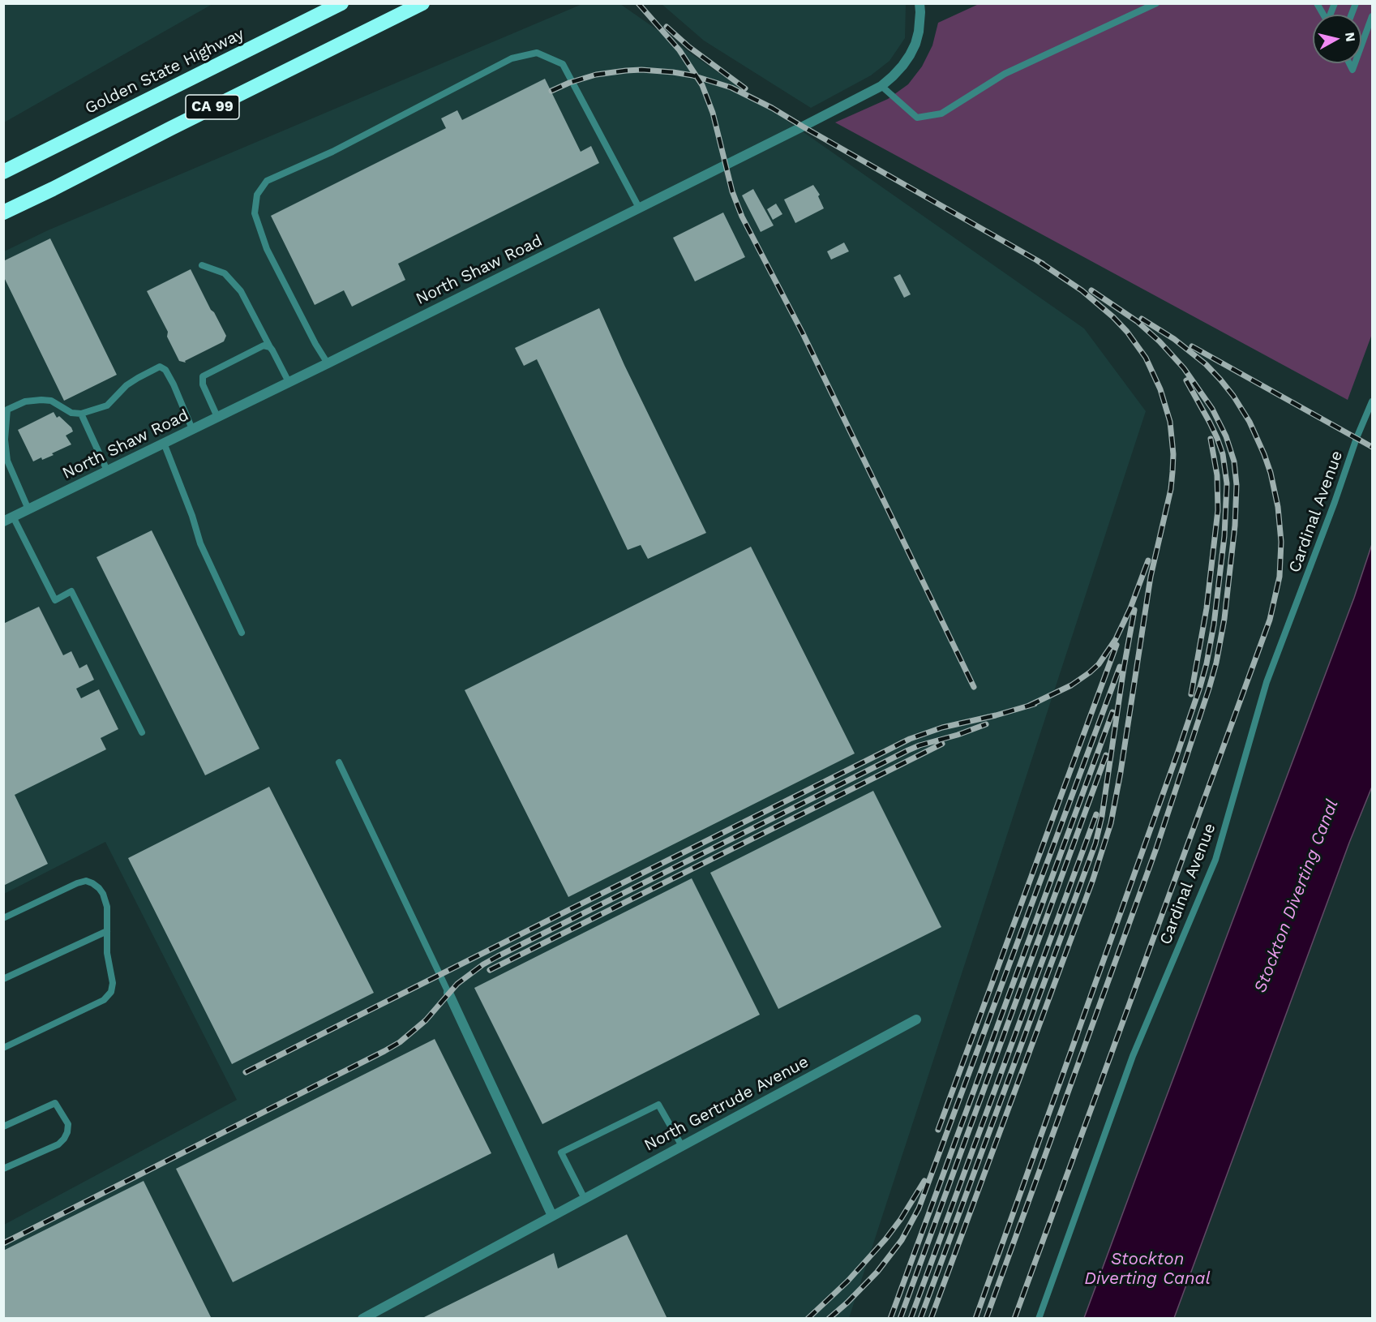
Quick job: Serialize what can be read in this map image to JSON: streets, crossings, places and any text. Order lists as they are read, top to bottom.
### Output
{
  "streets": {
    "highway": ["Golden State Highway", "CA 99"],
    "street": ["North Shaw Road", "North Gertrude Avenue"],
    "lane": ["Cardinal Avenue"]
  },
  "water": ["Stockton Diverting Canal"],
  "north": "right"
}
